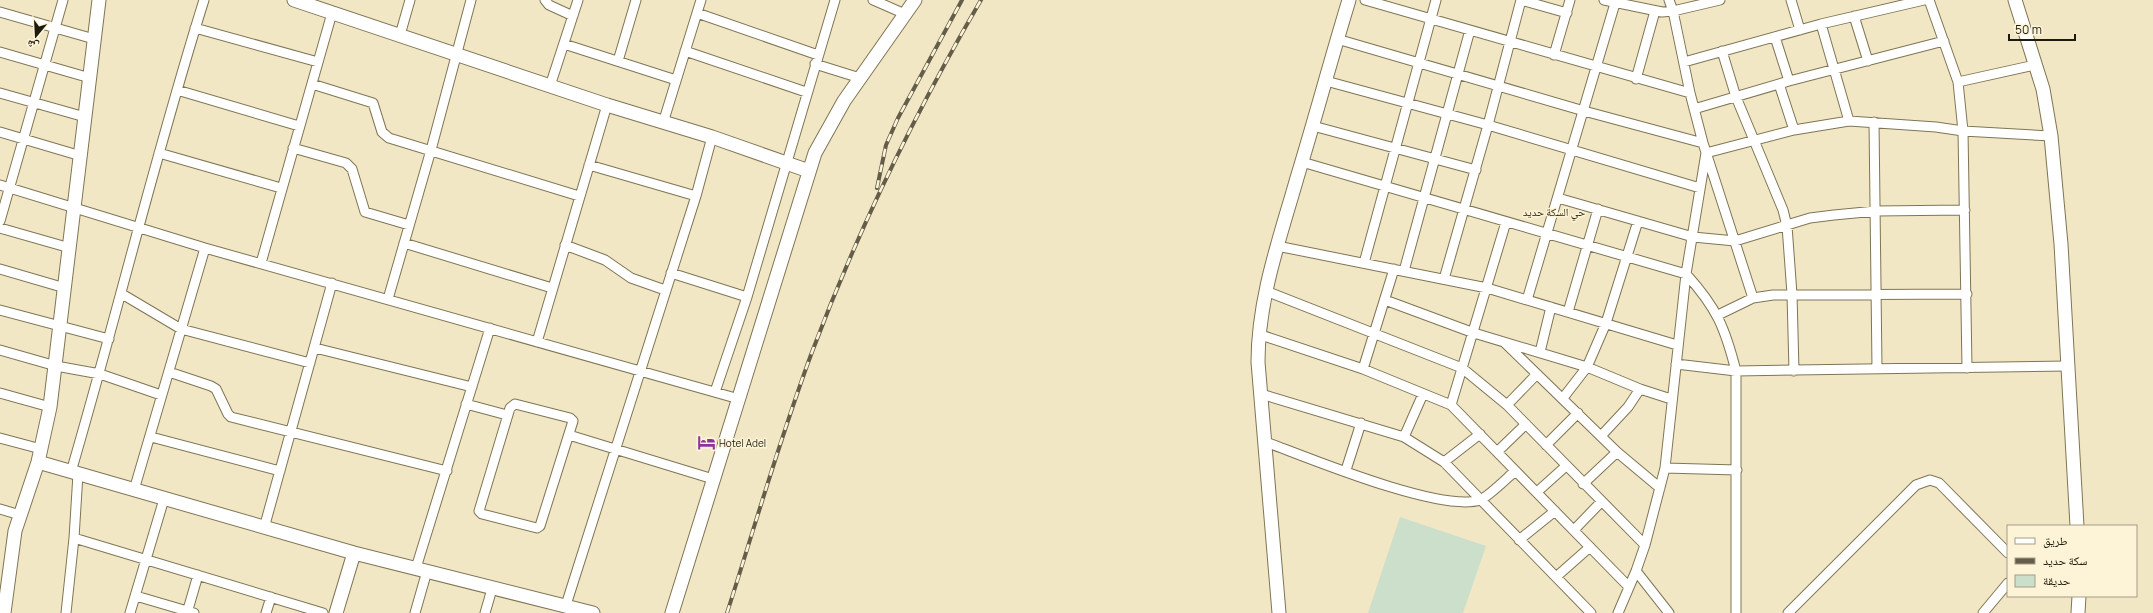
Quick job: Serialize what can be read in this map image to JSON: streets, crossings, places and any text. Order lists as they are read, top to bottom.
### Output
{
  "districts": ["حي السكة حديد"],
  "places": {
    "hotel": ["Hotel Adel"]
  },
  "legend": ["طريق", "سكة حديد", "حديقة"],
  "scale_bar": "50 m",
  "north": "bottom"
}
